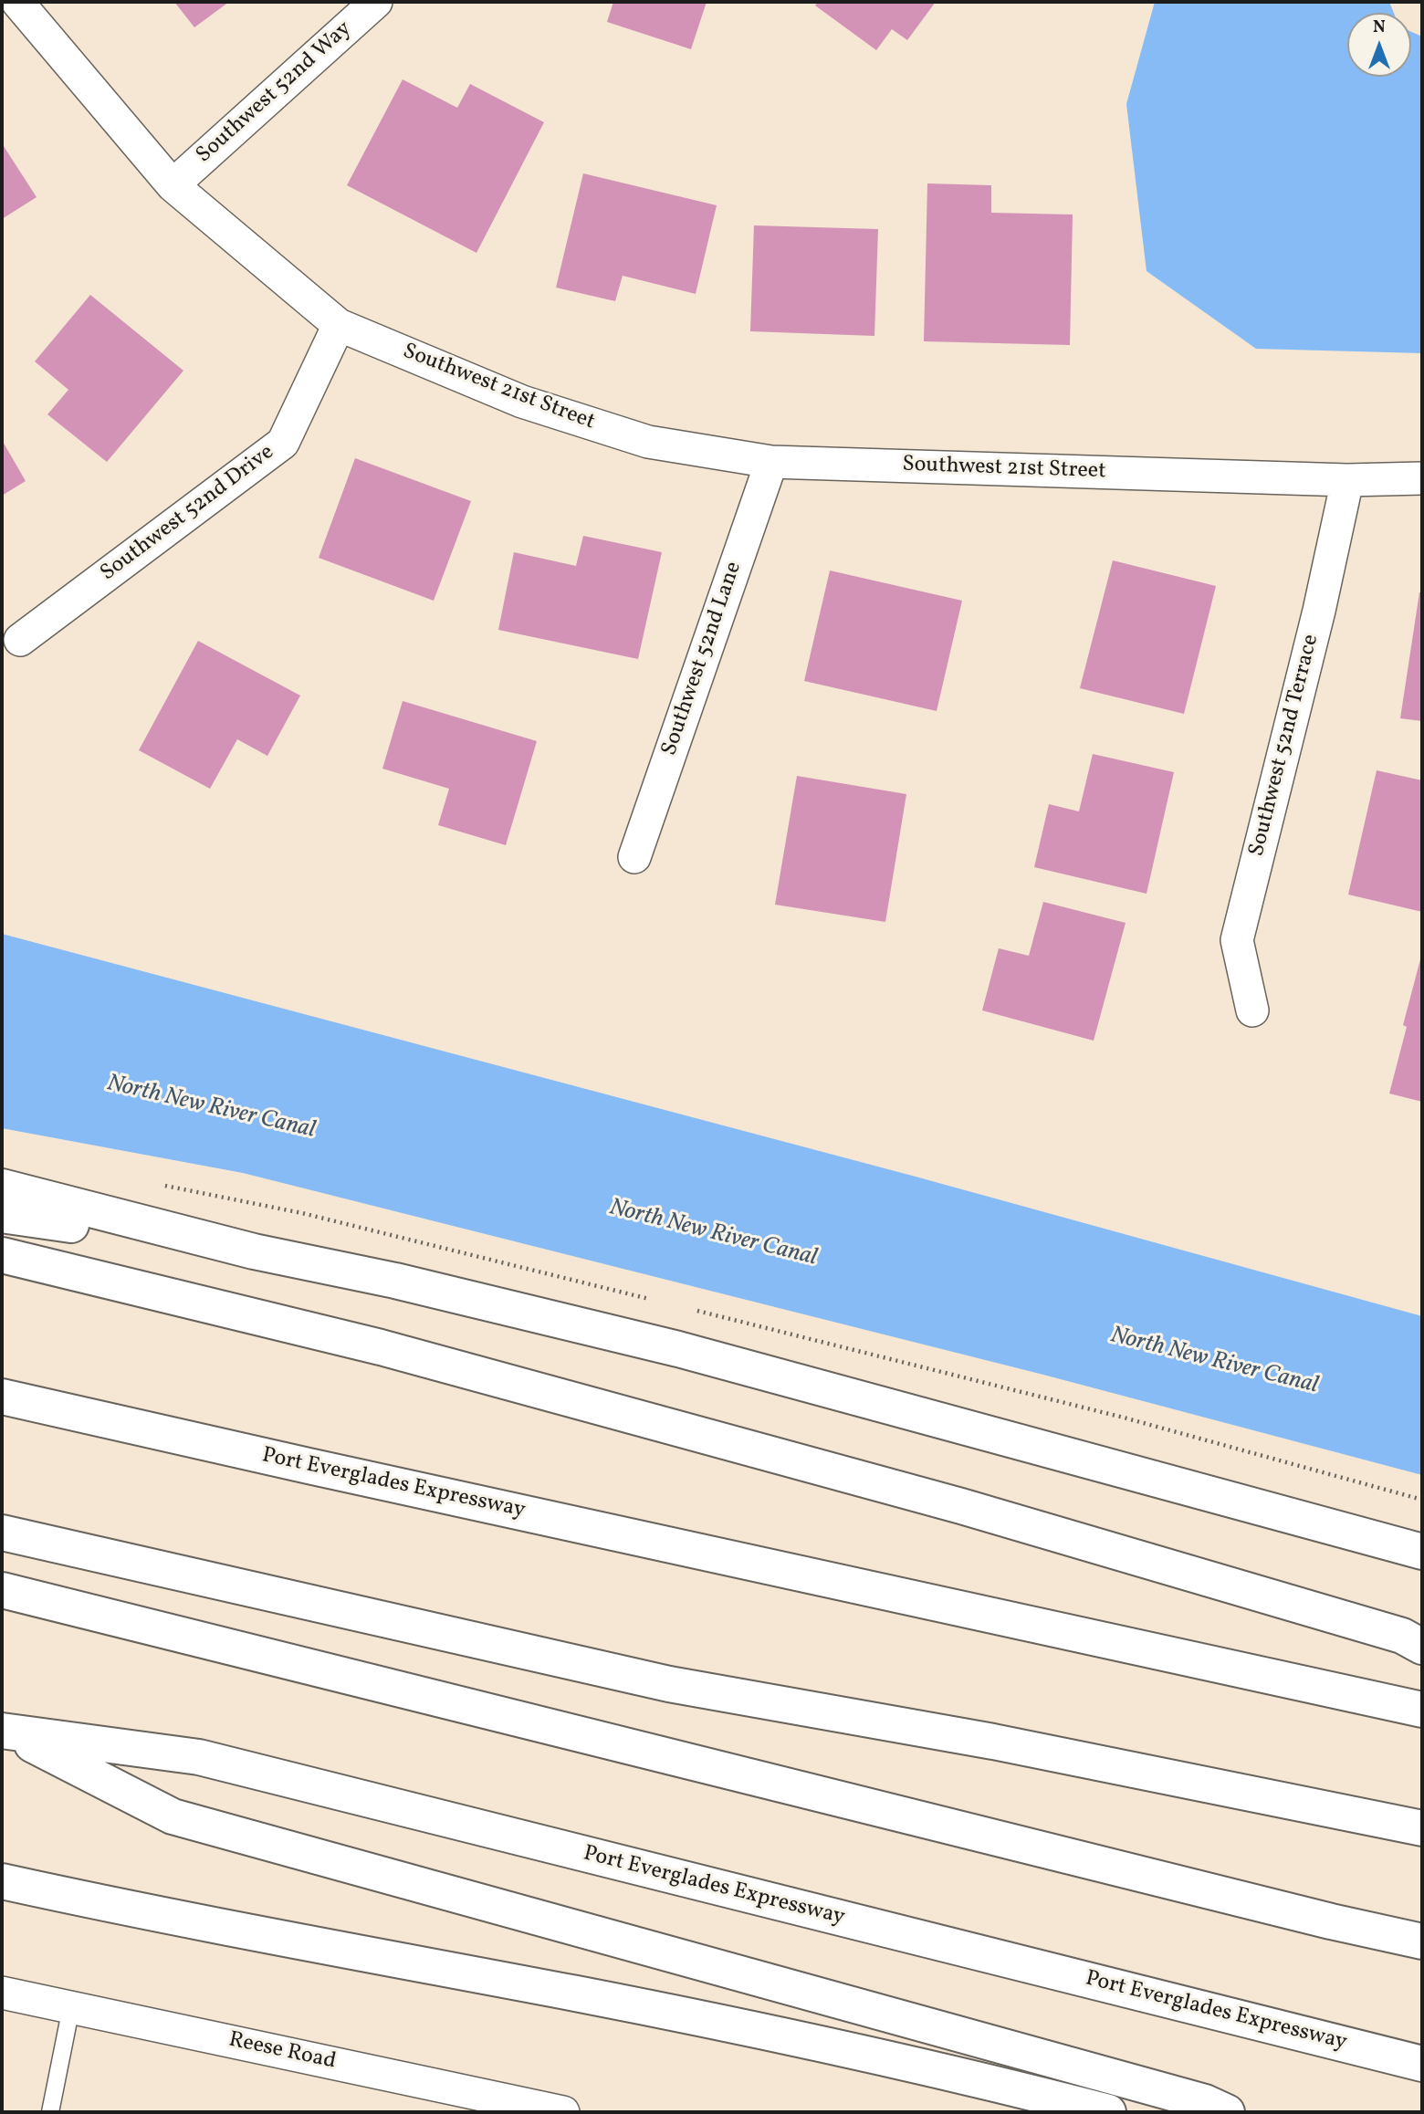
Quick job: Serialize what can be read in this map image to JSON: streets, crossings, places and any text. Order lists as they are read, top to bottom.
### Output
{
  "streets": {
    "main road": ["Port Everglades Expressway"],
    "street": [
      "Southwest 52nd Way",
      "Southwest 21st Street",
      "Southwest 52nd Drive",
      "Southwest 52nd Lane",
      "Southwest 52nd Terrace",
      "Reese Road"
    ]
  },
  "crossings": [
    ["Southwest 52nd Way", "Southwest 21st Street"],
    ["Southwest 21st Street", "Southwest 52nd Drive"],
    ["Southwest 21st Street", "Southwest 52nd Lane"],
    ["Southwest 21st Street", "Southwest 52nd Terrace"]
  ],
  "water": ["North New River Canal"],
  "north": "top"
}
